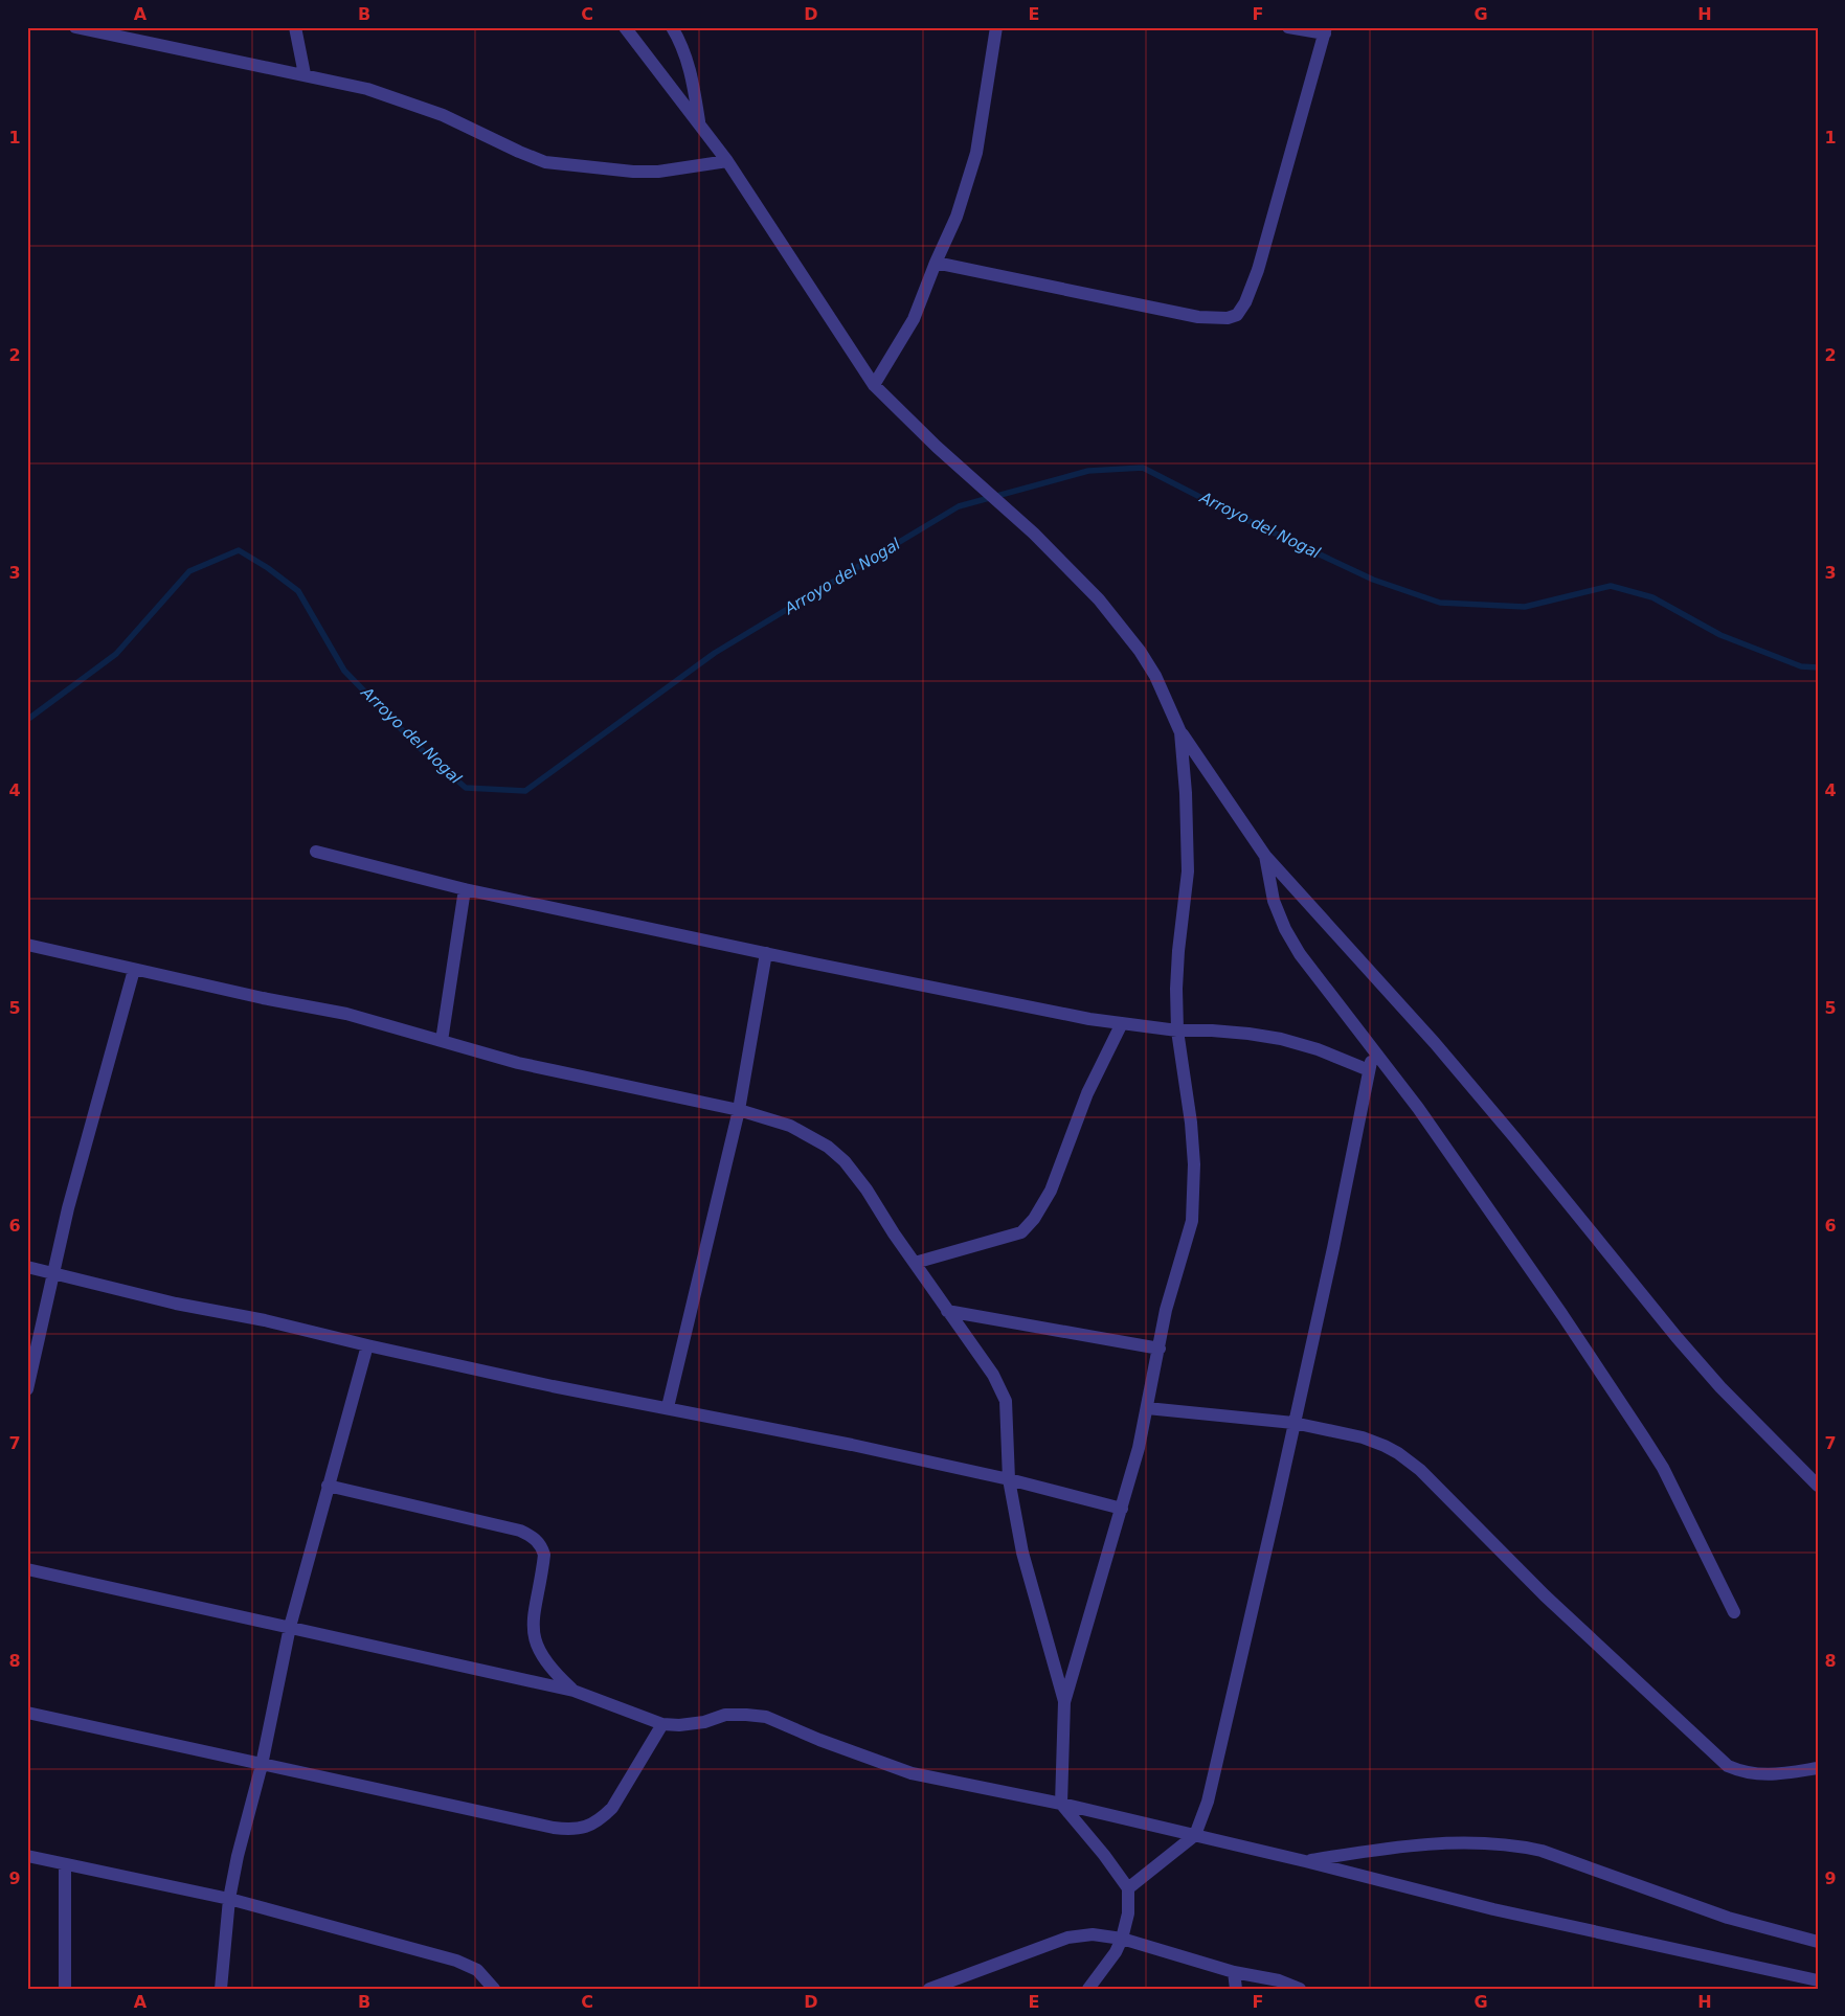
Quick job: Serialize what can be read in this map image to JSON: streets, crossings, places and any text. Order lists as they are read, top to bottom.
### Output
{
  "water": ["Arroyo del Nogal"],
  "grid": {
    "columns": [
      "A",
      "B",
      "C",
      "D",
      "E",
      "F",
      "G",
      "H"
    ],
    "rows": [
      "1",
      "2",
      "3",
      "4",
      "5",
      "6",
      "7",
      "8",
      "9"
    ]
  }
}
